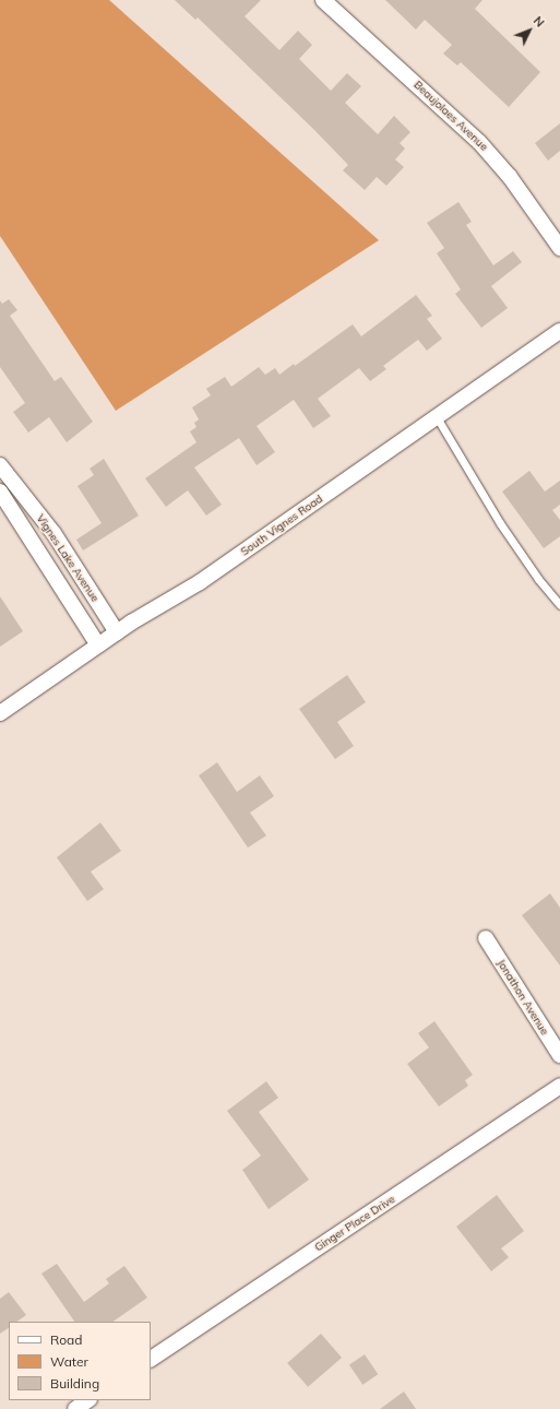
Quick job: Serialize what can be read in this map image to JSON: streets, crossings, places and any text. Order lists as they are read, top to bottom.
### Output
{
  "streets": {
    "street": [
      "Beaujolaes Avenue",
      "South Vignes Road",
      "Vignes Lake Avenue",
      "Jonathon Avenue",
      "Ginger Place Drive"
    ]
  },
  "crossings": [
    ["South Vignes Road", "Vignes Lake Avenue"]
  ],
  "legend": ["Road", "Water", "Building"],
  "north": "top right"
}
